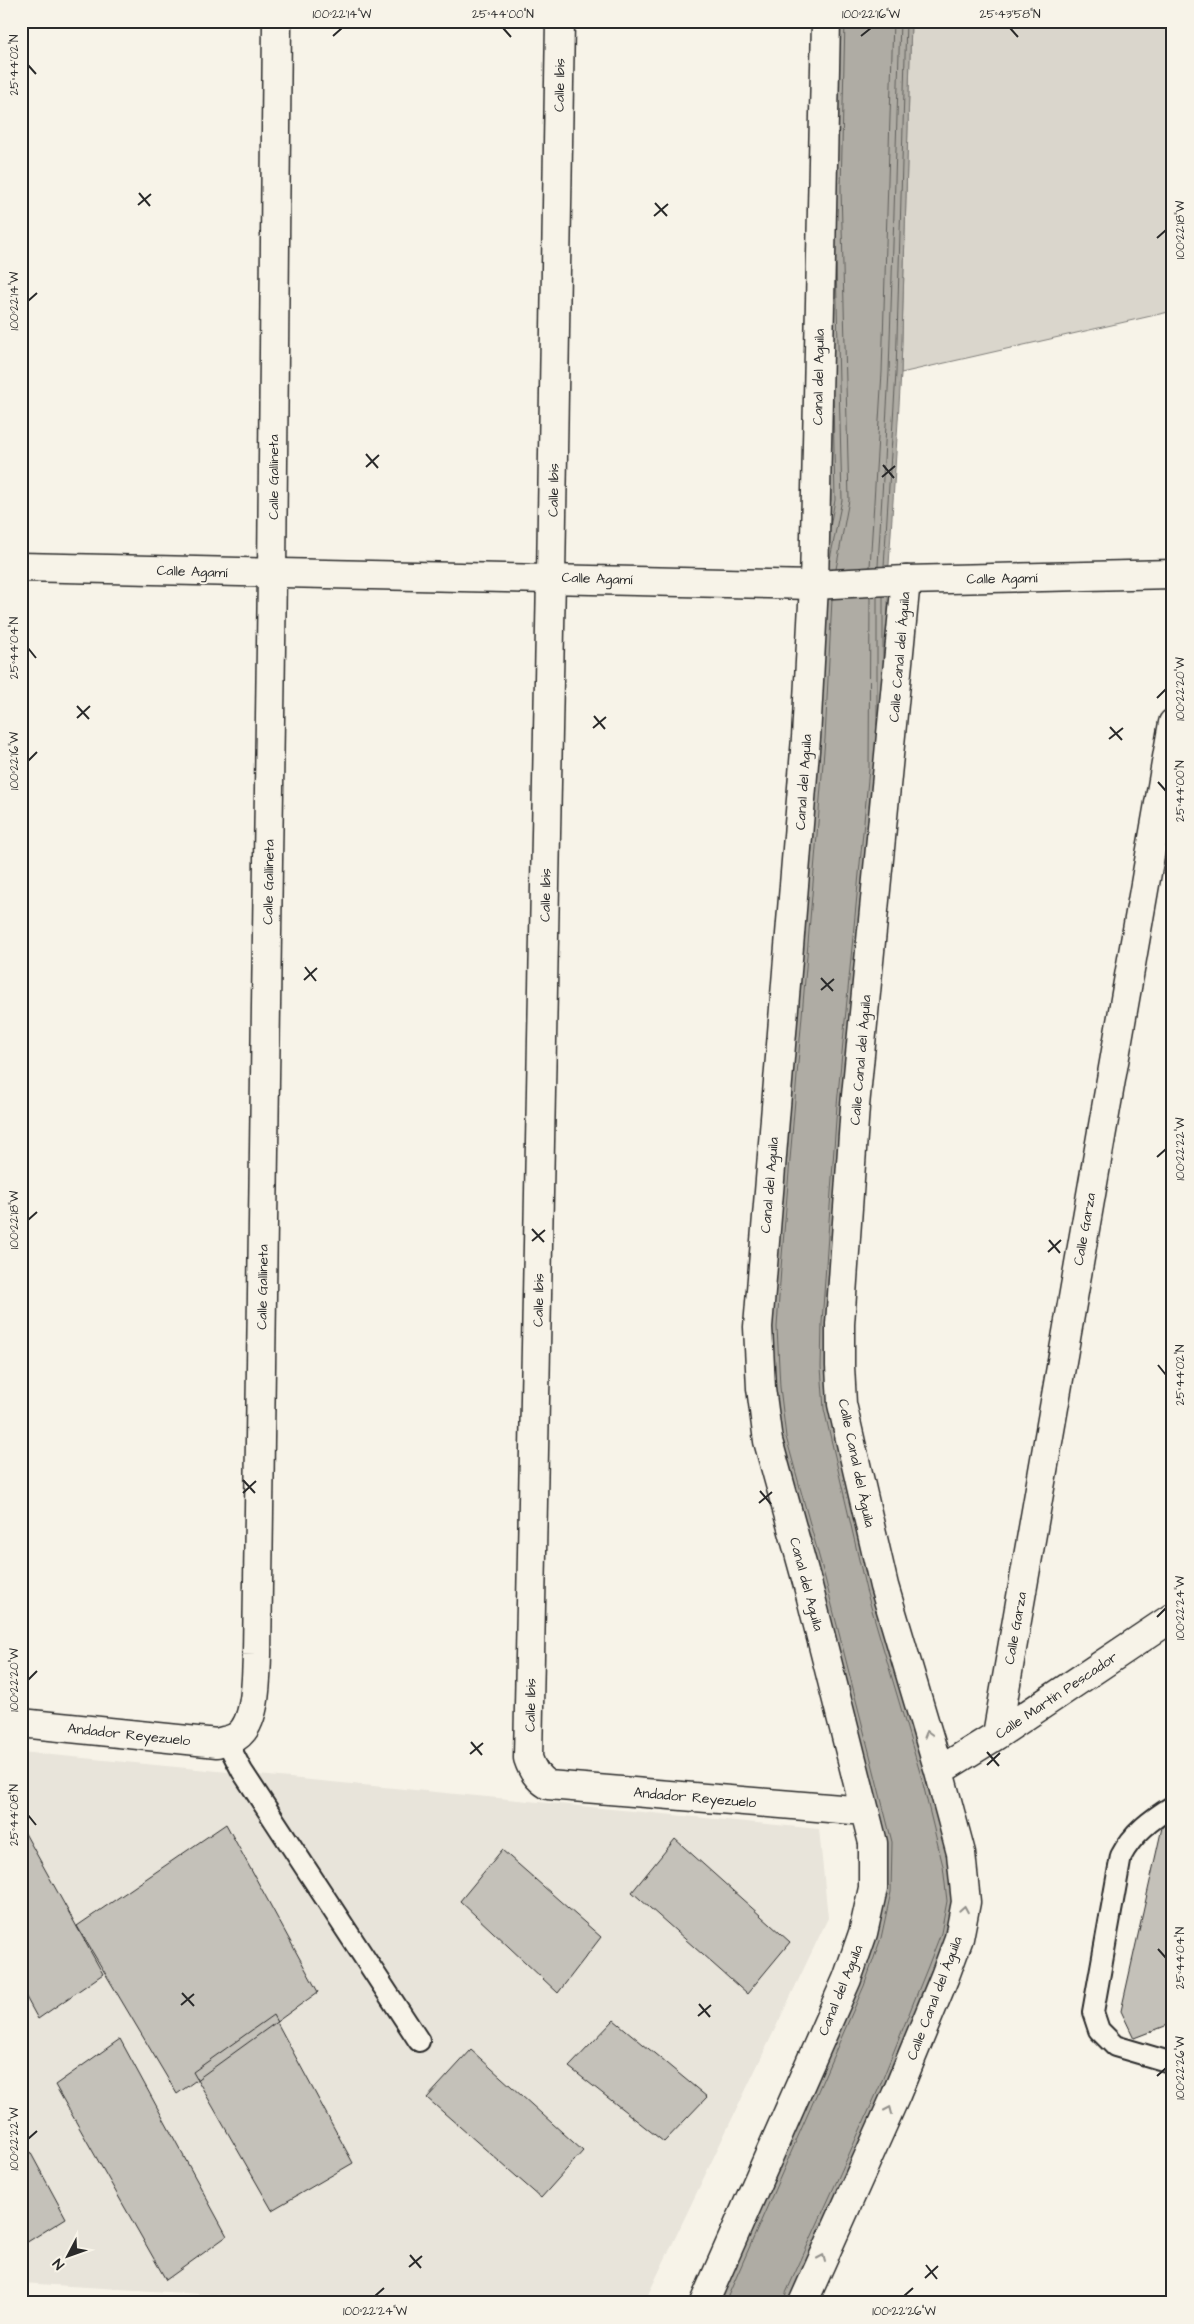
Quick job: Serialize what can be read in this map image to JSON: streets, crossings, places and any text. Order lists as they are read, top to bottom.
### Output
{
  "streets": {
    "street": [
      "Calle Ibis",
      "Canal del Aguila",
      "Calle Gallineta",
      "Calle Agamí",
      "Calle Canal del Águila",
      "Calle Garza",
      "Calle Martín Pescador",
      "Andador Reyezuelo"
    ]
  },
  "crossings": [
    ["Calle Ibis", "Calle Agamí"],
    ["Calle Ibis", "Andador Reyezuelo"],
    ["Canal del Aguila", "Calle Agamí"],
    ["Canal del Aguila", "Andador Reyezuelo"],
    ["Calle Gallineta", "Calle Agamí"],
    ["Calle Gallineta", "Andador Reyezuelo"],
    ["Calle Agamí", "Calle Canal del Águila"],
    ["Calle Canal del Águila", "Calle Martín Pescador"],
    ["Calle Garza", "Calle Martín Pescador"]
  ],
  "one_way": ["Calle Canal del Águila"],
  "north": "bottom left",
  "coordinates": [
    "100°22'14\"W",
    "25°44'00\"N",
    "100°22'16\"W",
    "25°43'58\"N",
    "25°44'02\"N",
    "100°22'18\"W",
    "25°44'04\"N",
    "100°22'20\"W",
    "100°22'22\"W",
    "100°22'24\"W",
    "25°44'08\"N",
    "100°22'26\"W"
  ]
}
